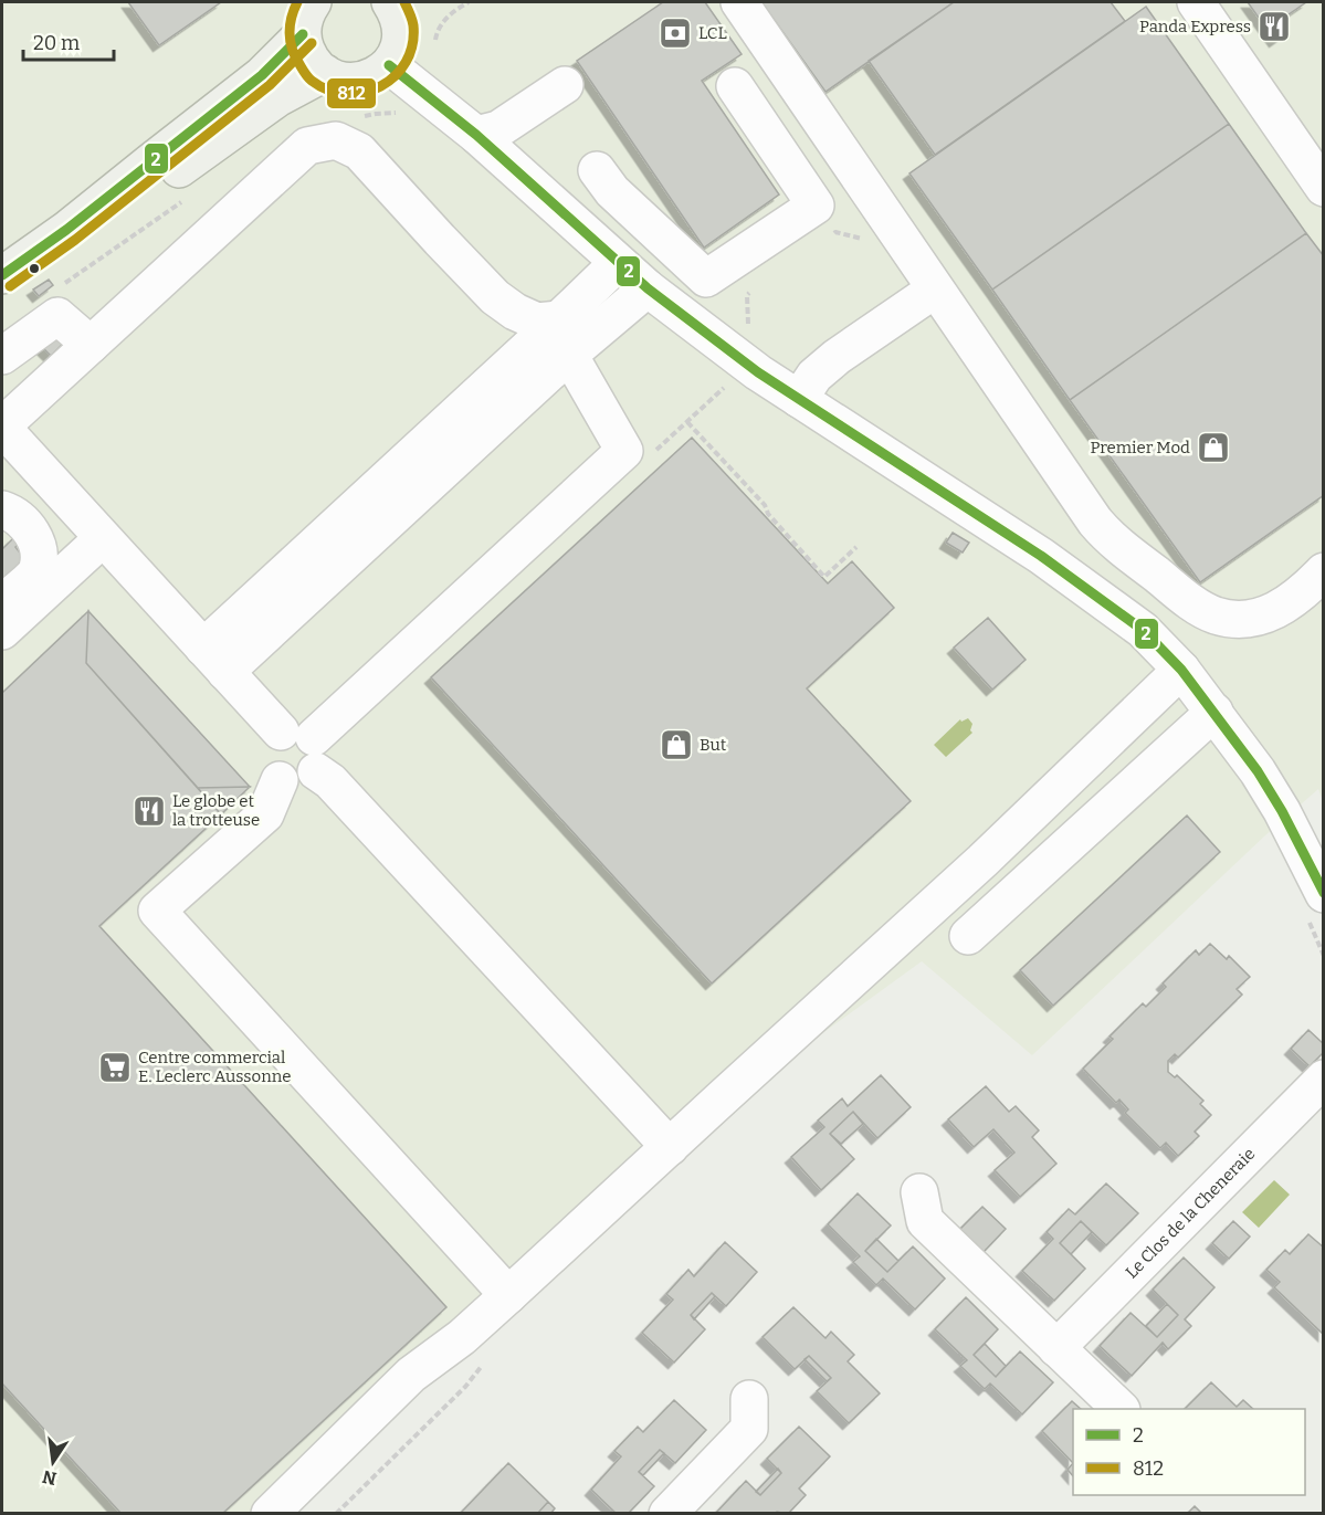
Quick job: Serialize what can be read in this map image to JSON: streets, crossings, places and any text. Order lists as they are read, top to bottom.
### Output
{
  "streets": {
    "street": ["Le Clos de la Cheneraie"]
  },
  "places": {
    "restaurant": ["Panda Express", "Le globe et la trotteuse"],
    "bank": ["LCL"],
    "shop": ["Premier Mod", "But"],
    "supermarket": ["Centre commercial E. Leclerc Aussonne"]
  },
  "lines": ["transit line 812", "transit line 2"],
  "legend": ["2", "812"],
  "scale_bar": "20 m",
  "north": "bottom"
}
